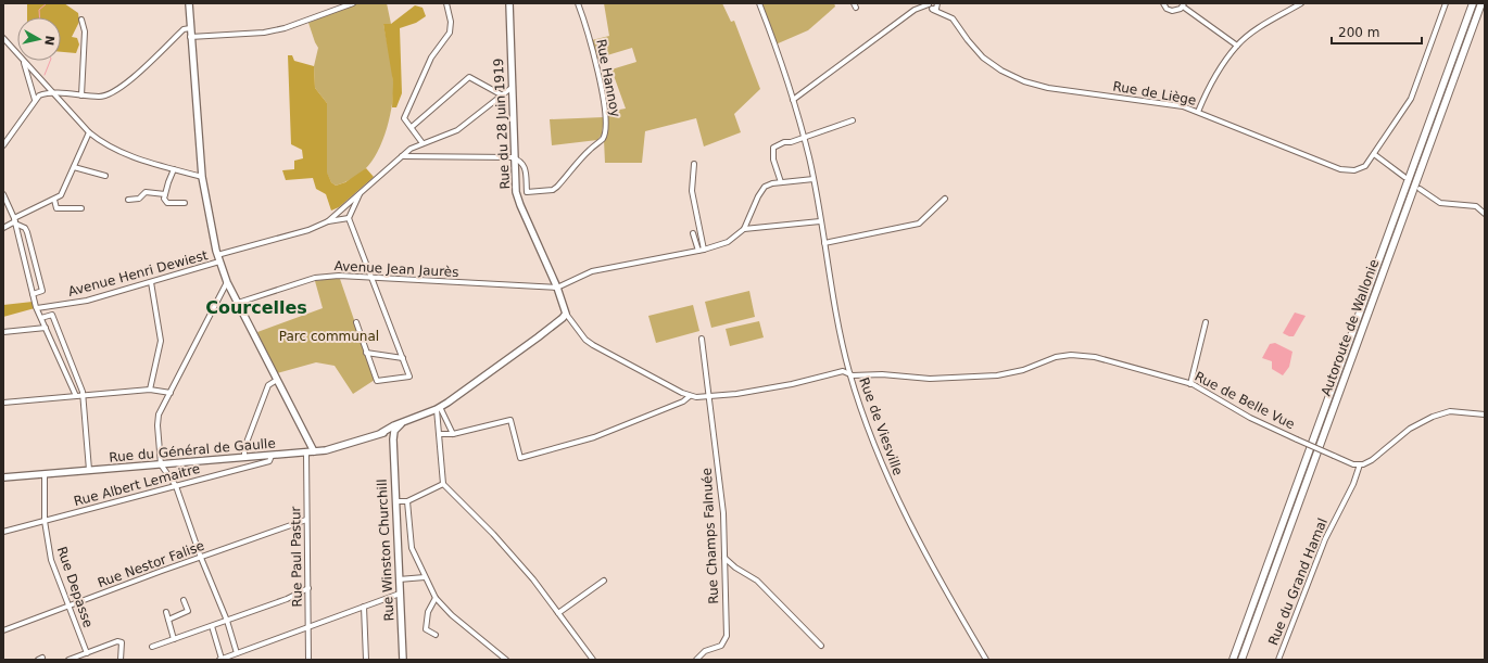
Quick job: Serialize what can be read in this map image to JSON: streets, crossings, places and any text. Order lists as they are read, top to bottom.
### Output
{
  "streets": {
    "highway": ["Autoroute de Wallonie"],
    "main road": ["Rue du 28 Juin 1919", "Rue du Général de Gaulle", "Rue Winston Churchill"],
    "street": [
      "Rue Hannoy",
      "Rue de Liège",
      "Avenue Jean Jaurès",
      "Avenue Henri Dewiest",
      "Rue de Belle Vue",
      "Rue de Viesville",
      "Rue Albert Lemaitre",
      "Rue Champs Falnuée",
      "Rue Paul Pastur",
      "Rue Nestor Falise",
      "Rue du Grand Hamal",
      "Rue Depasse"
    ]
  },
  "crossings": [
    ["Rue Hannoy", "Rue du 28 Juin 1919"],
    ["Rue du 28 Juin 1919", "Avenue Jean Jaurès"],
    ["Rue de Belle Vue", "Rue de Viesville"],
    ["Rue de Belle Vue", "Rue Champs Falnuée"],
    ["Rue de Belle Vue", "Rue du Grand Hamal"],
    ["Rue du Général de Gaulle", "Rue Albert Lemaitre"],
    ["Rue du Général de Gaulle", "Rue Winston Churchill"],
    ["Rue du Général de Gaulle", "Rue Paul Pastur"],
    ["Rue du Général de Gaulle", "Rue Depasse"],
    ["Rue Albert Lemaitre", "Rue Depasse"],
    ["Rue Paul Pastur", "Rue Nestor Falise"],
    ["Rue Nestor Falise", "Rue Depasse"]
  ],
  "districts": ["Courcelles"],
  "parks": ["Parc communal"],
  "scale_bar": "200 m",
  "north": "right"
}
